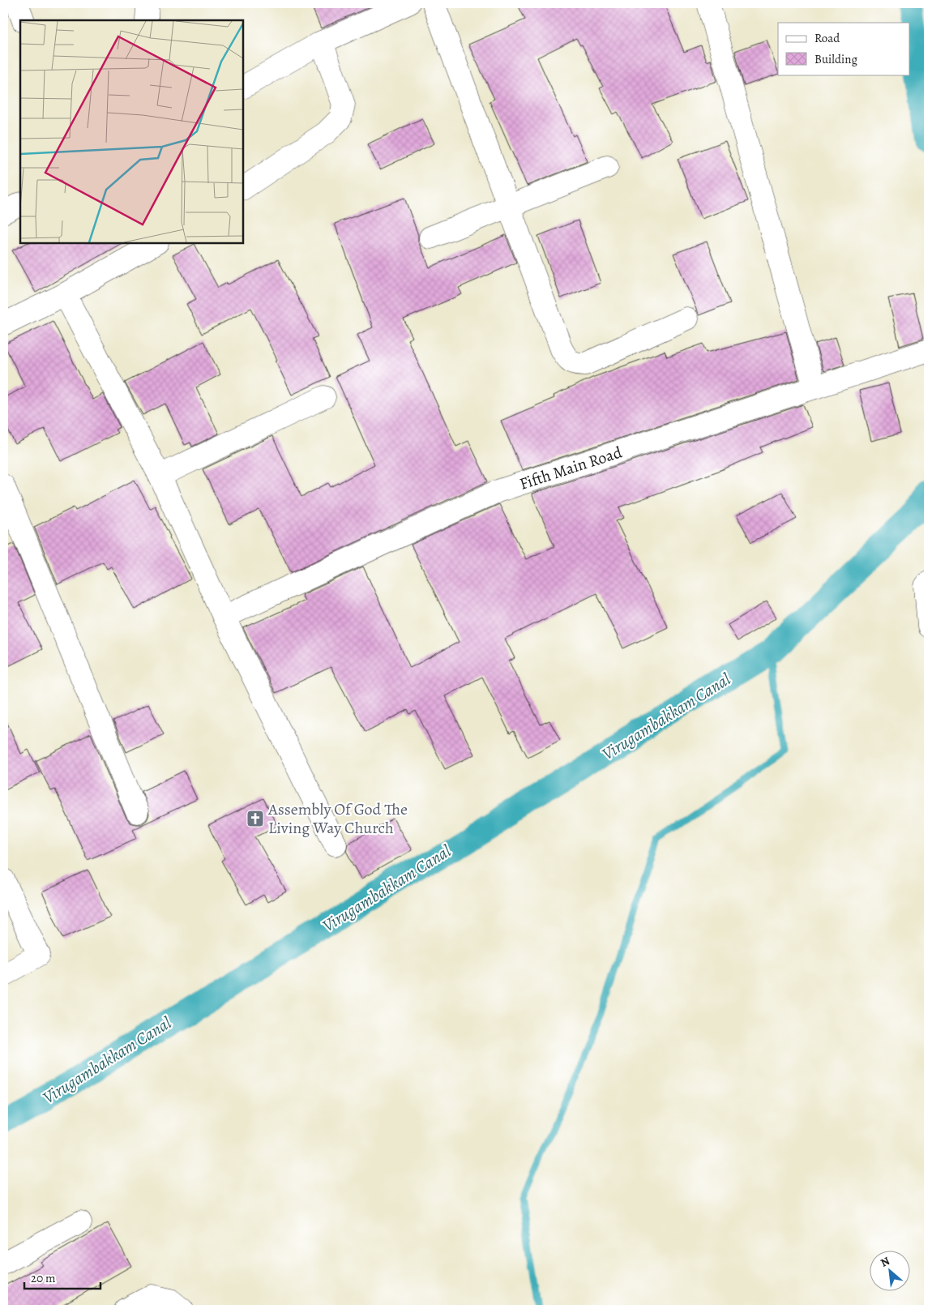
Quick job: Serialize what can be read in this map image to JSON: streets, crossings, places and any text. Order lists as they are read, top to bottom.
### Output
{
  "streets": {
    "street": ["Fifth Main Road"]
  },
  "water": ["Virugambakkam Canal"],
  "places": {
    "church": ["Assembly Of God The Living Way Church"]
  },
  "legend": ["Road", "Building"],
  "scale_bar": "20 m",
  "north": "top left"
}
